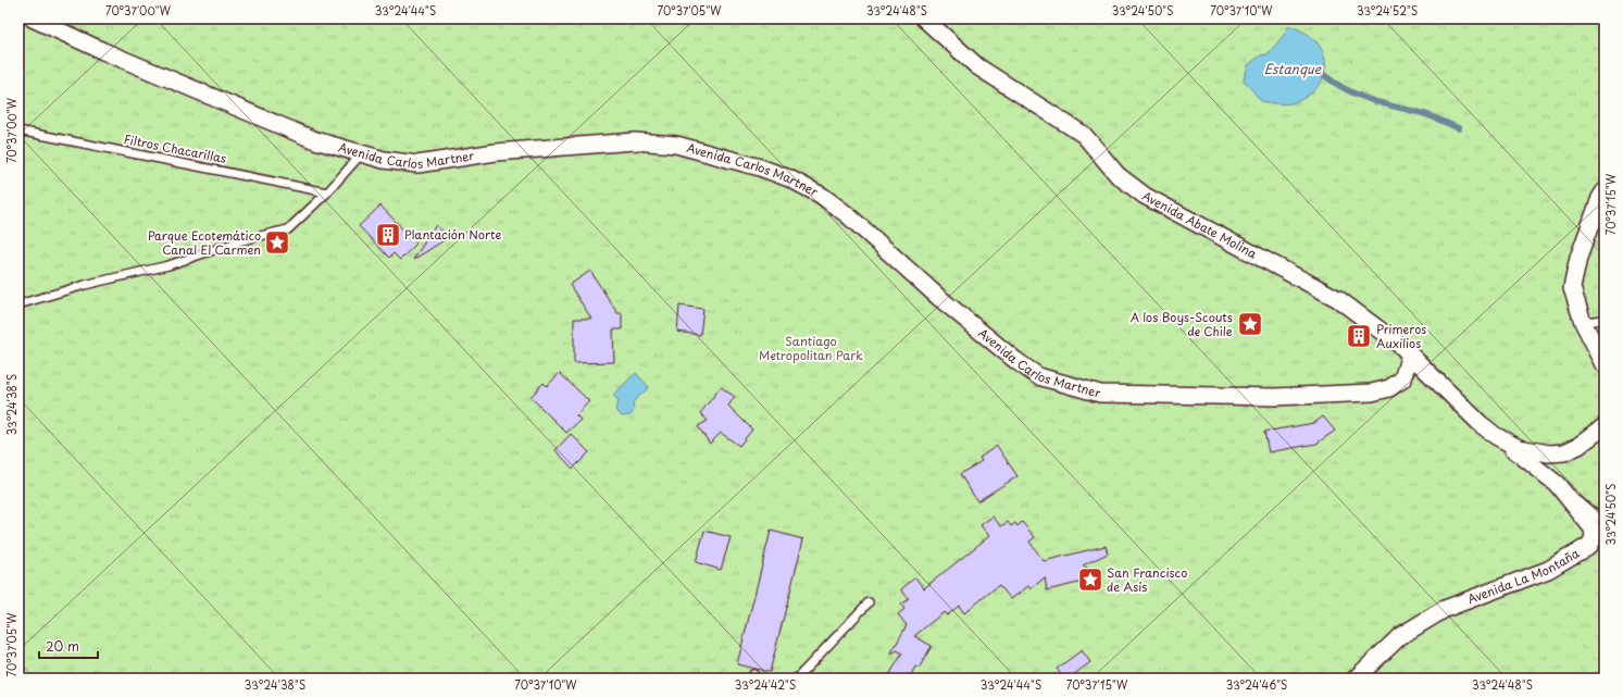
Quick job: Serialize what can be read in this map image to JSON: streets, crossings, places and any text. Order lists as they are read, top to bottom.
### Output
{
  "streets": {
    "street": ["Avenida Carlos Martner", "Avenida Abate Molina", "Avenida La Montaña"],
    "lane": ["Filtros Chacarillas"]
  },
  "crossings": [
    ["Avenida Carlos Martner", "Avenida Abate Molina"],
    ["Avenida Abate Molina", "Avenida La Montaña"]
  ],
  "water": ["Estanque"],
  "parks": ["Santiago Metropolitan Park"],
  "places": {
    "building": ["Plantación Norte", "Primeros Auxilios"],
    "place": ["Parque Ecotemático Canal El Carmen", "A los Boys-Scouts de Chile", "San Francisco de Asís"]
  },
  "scale_bar": "20 m",
  "coordinates": [
    "70°37'00\"W",
    "33°24'44\"S",
    "70°37'05\"W",
    "33°24'48\"S",
    "33°24'50\"S",
    "70°37'10\"W",
    "33°24'52\"S",
    "70°37'15\"W",
    "33°24'38\"S",
    "33°24'42\"S",
    "33°24'46\"S"
  ]
}
